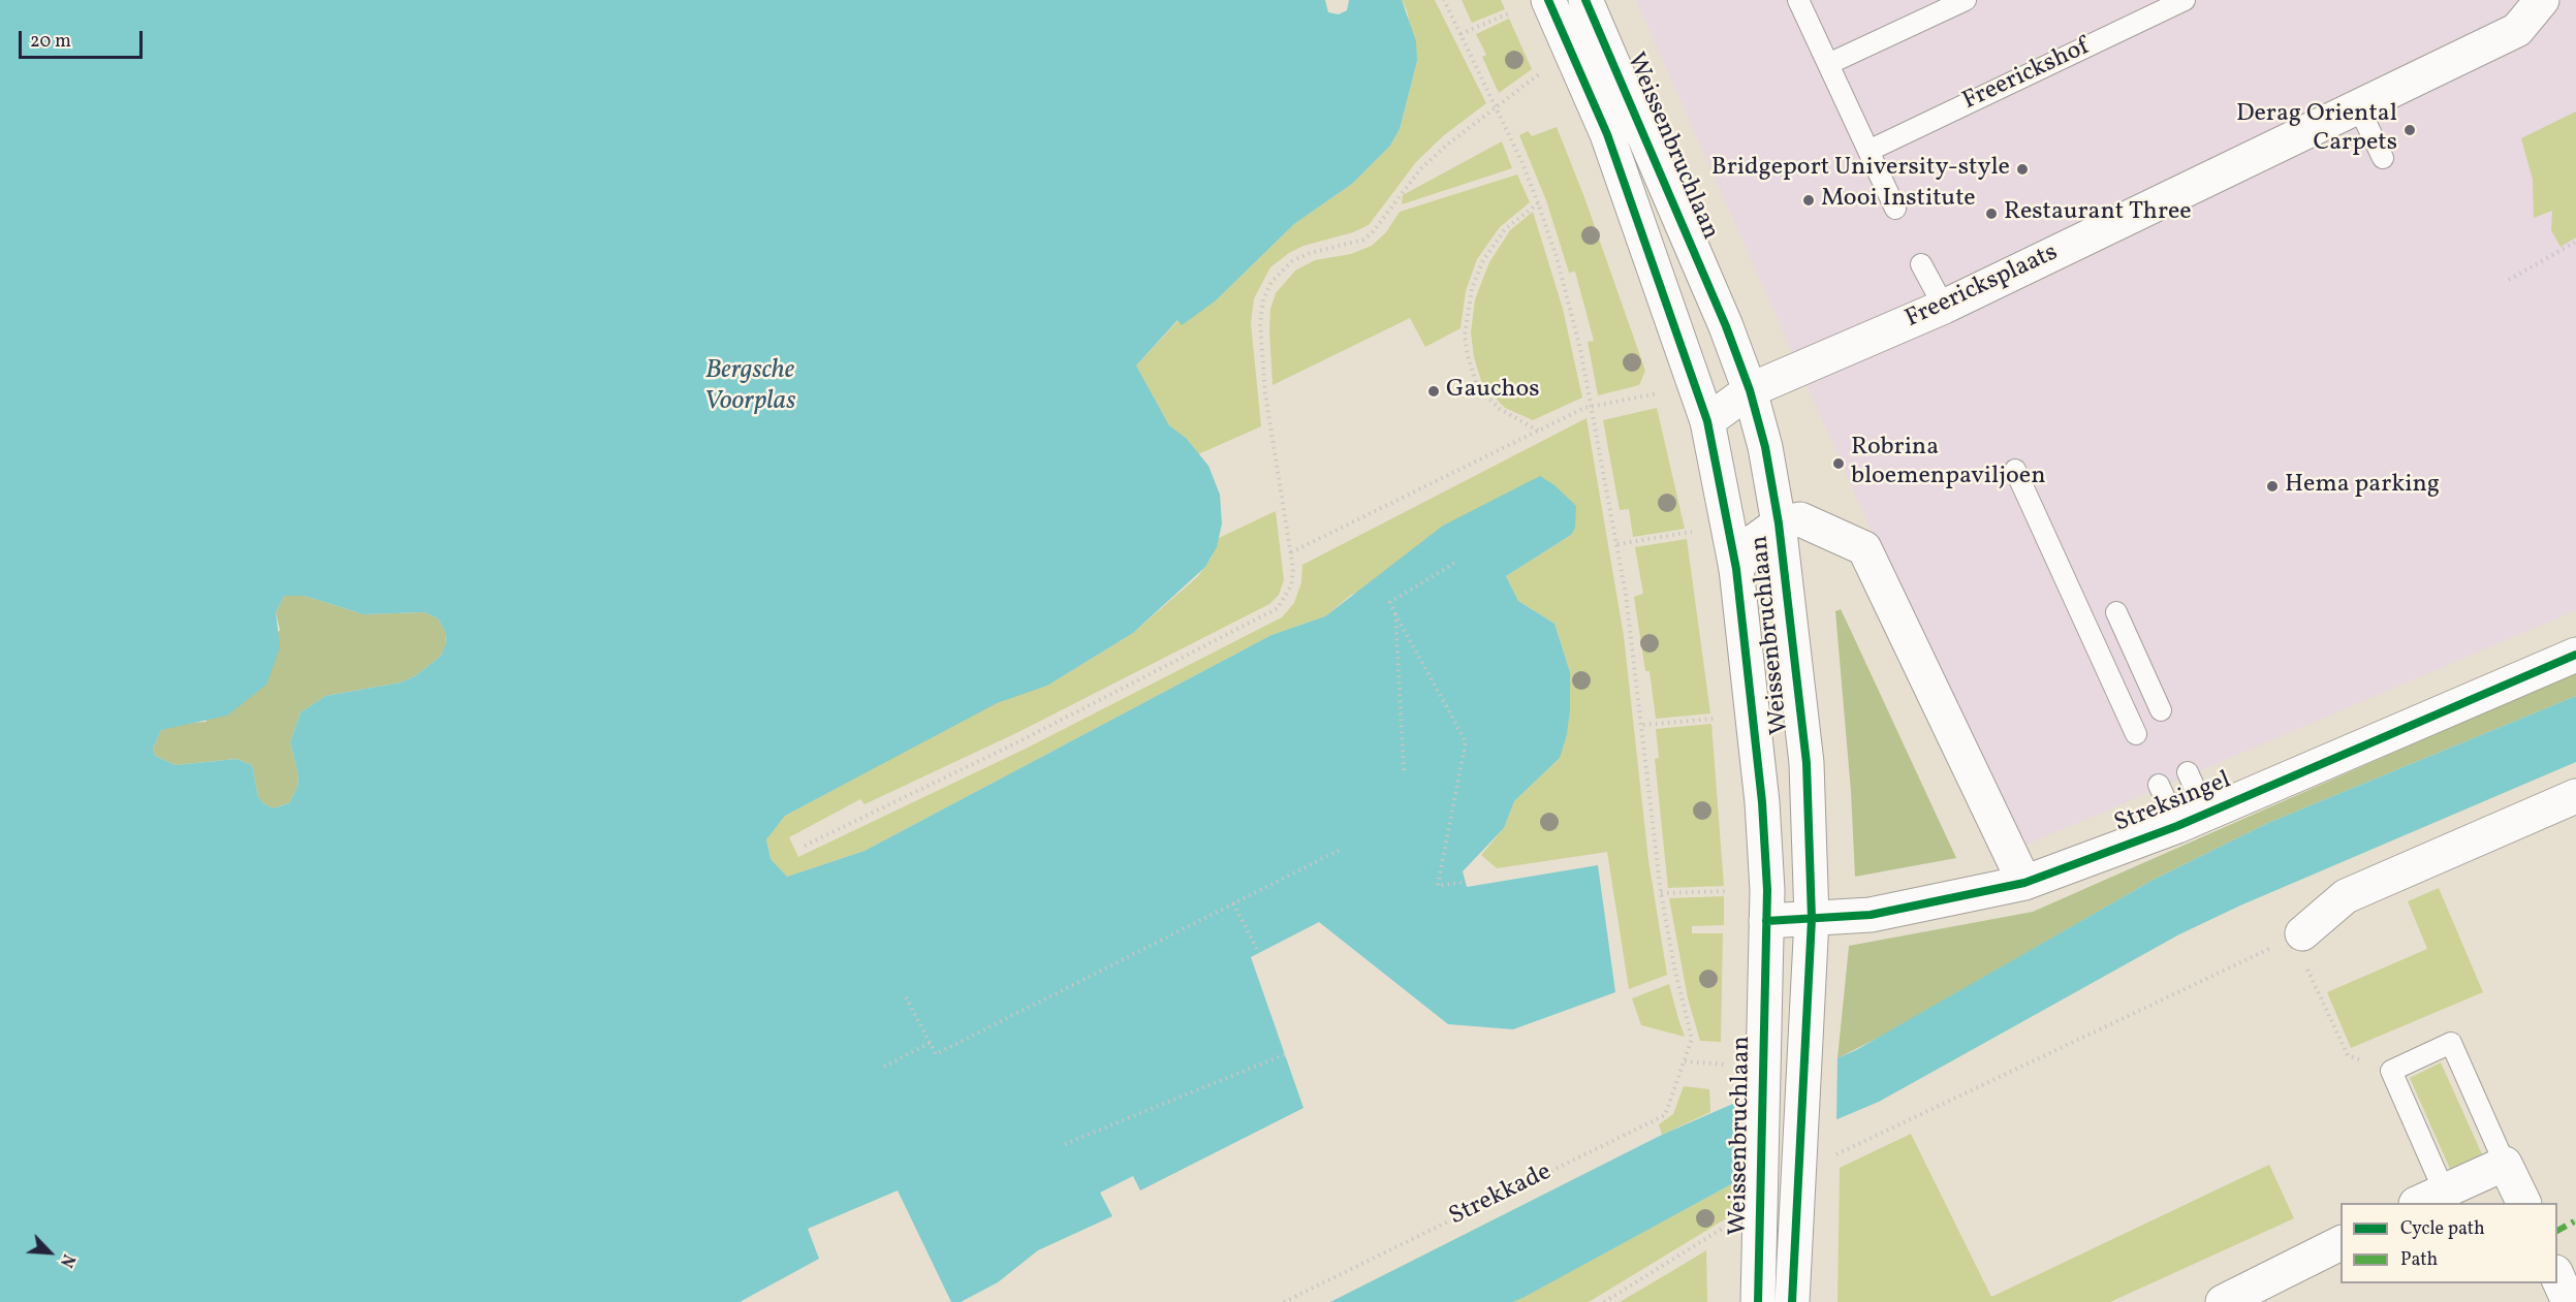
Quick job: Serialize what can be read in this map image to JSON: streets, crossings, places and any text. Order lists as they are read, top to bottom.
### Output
{
  "streets": {
    "street": ["Weissenbruchlaan", "Freericksplaats", "Streksingel"],
    "lane": ["Freerickshof"],
    "path": ["Strekkade"]
  },
  "crossings": [
    ["Weissenbruchlaan", "Freericksplaats"],
    ["Weissenbruchlaan", "Streksingel"]
  ],
  "water": ["Bergsche Voorplas"],
  "places": [
    "Derag Oriental Carpets",
    "Bridgeport University-style",
    "Mooi Institute",
    "Restaurant Three",
    "Gauchos",
    "Robrina bloemenpaviljoen",
    "Hema parking"
  ],
  "legend": ["Cycle path", "Path"],
  "scale_bar": "20 m",
  "north": "bottom right"
}
